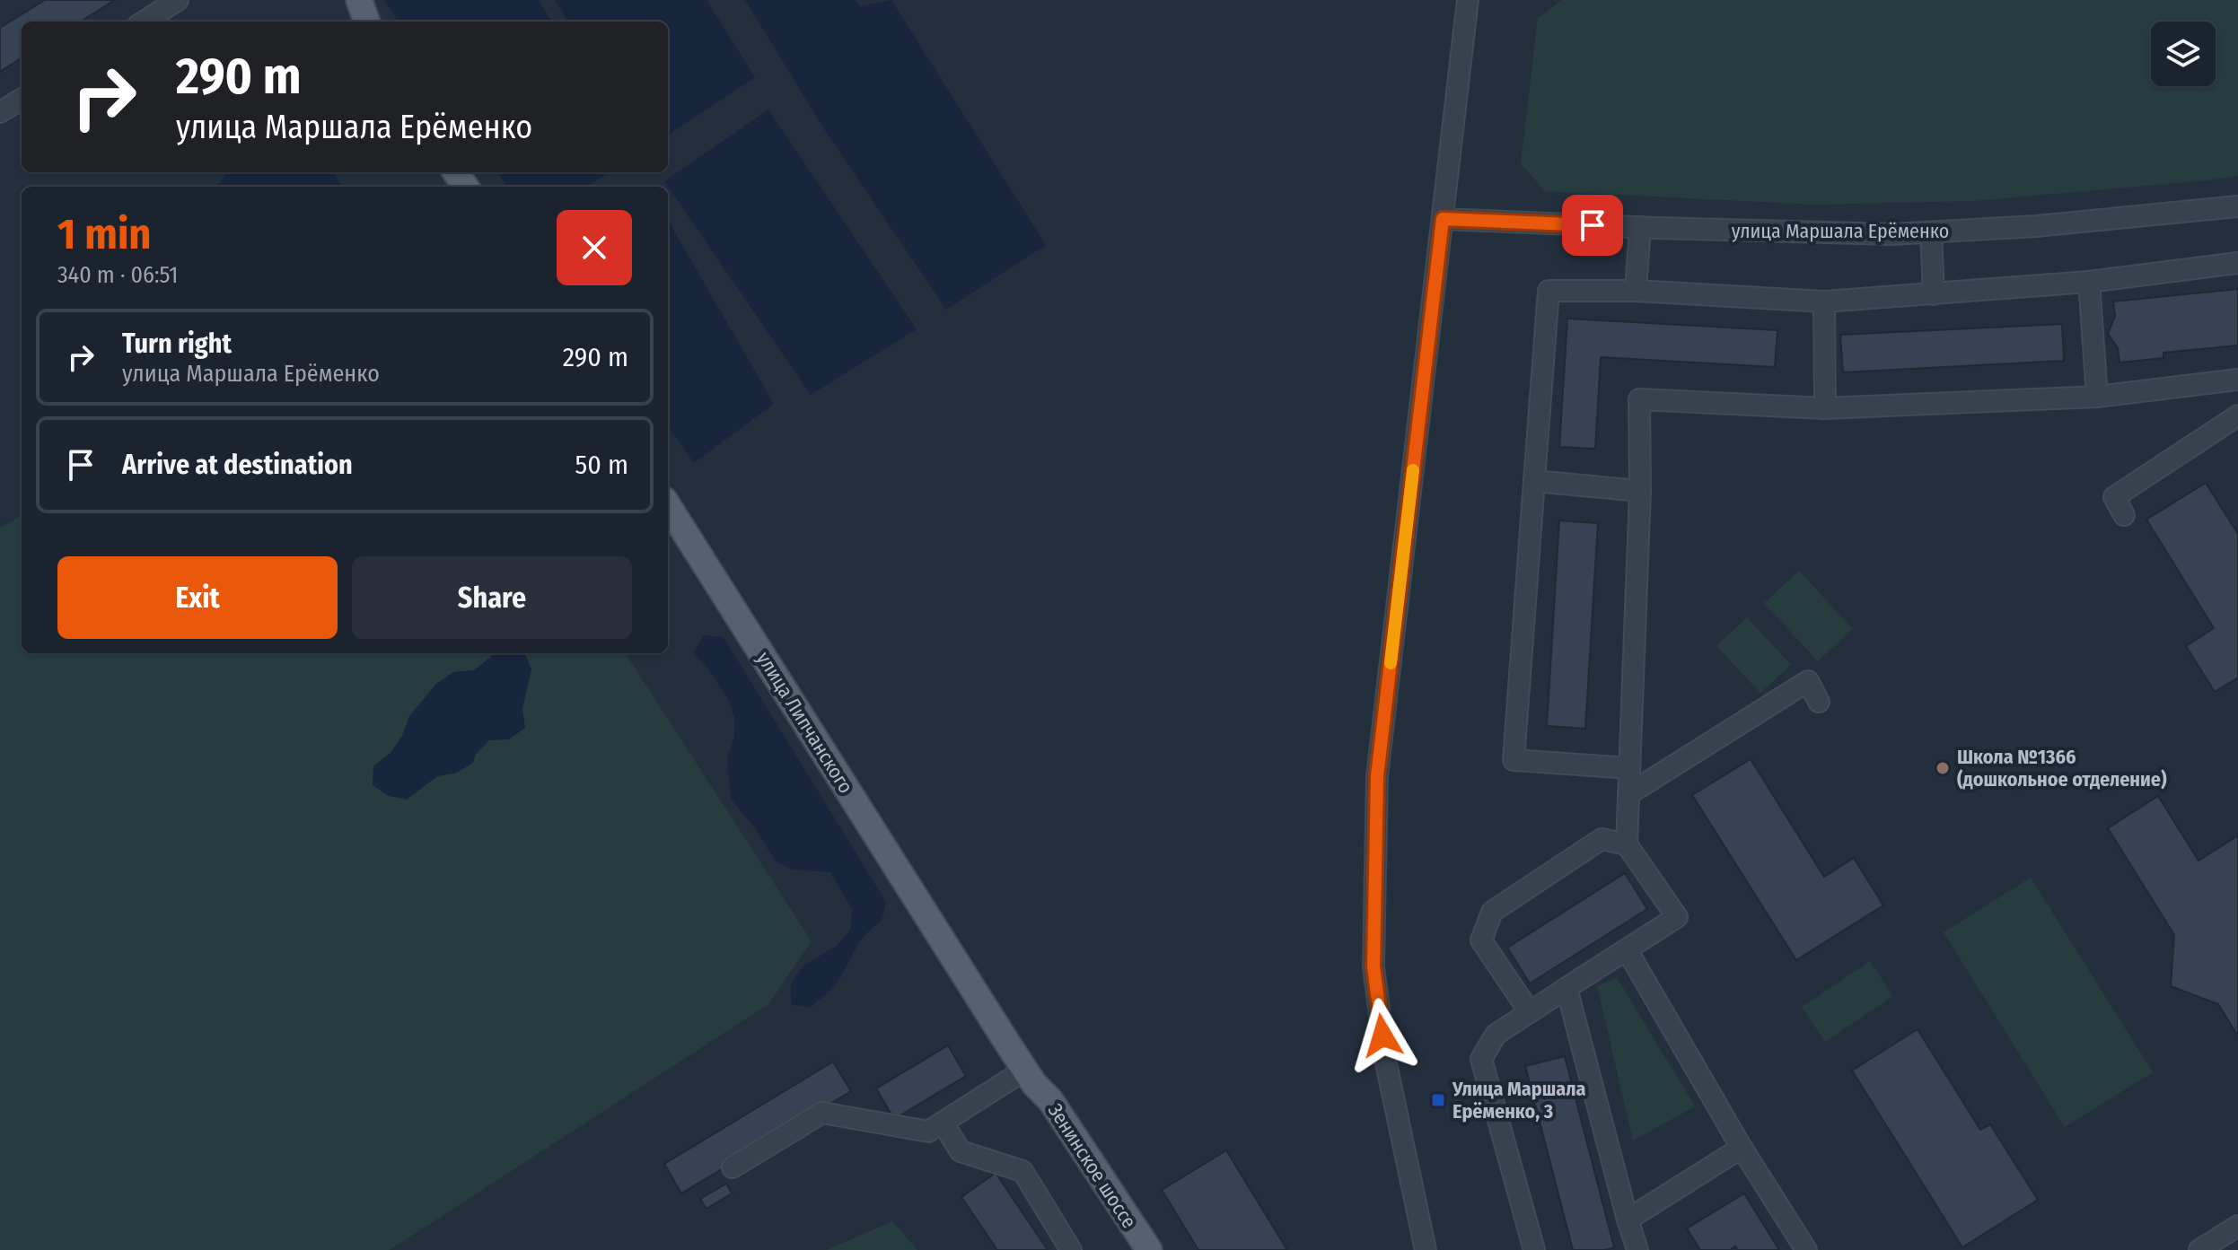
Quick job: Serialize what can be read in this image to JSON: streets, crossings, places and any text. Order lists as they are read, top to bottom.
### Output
{
  "streets": {
    "main road": ["улица Липчанского", "Зенинское шоссе"],
    "street": ["улица Маршала Ерёменко"]
  },
  "crossings": [
    ["улица Липчанского", "Зенинское шоссе"]
  ],
  "places": {
    "other": ["Школа №1366 (дошкольное отделение)"],
    "transit": ["Улица Маршала Ерёменко, 3"]
  },
  "page": {
    "turn": ["290 m", "улица Маршала Ерёменко"],
    "heading": ["1 min", "340 m · 06:51"],
    "list": [
      {
        "name": "Turn right",
        "note": "улица Маршала Ерёменко",
        "value": "290 m"
      },
      {
        "name": "Arrive at destination",
        "value": "50 m"
      }
    ],
    "buttons": ["Exit", "Share"]
  }
}
